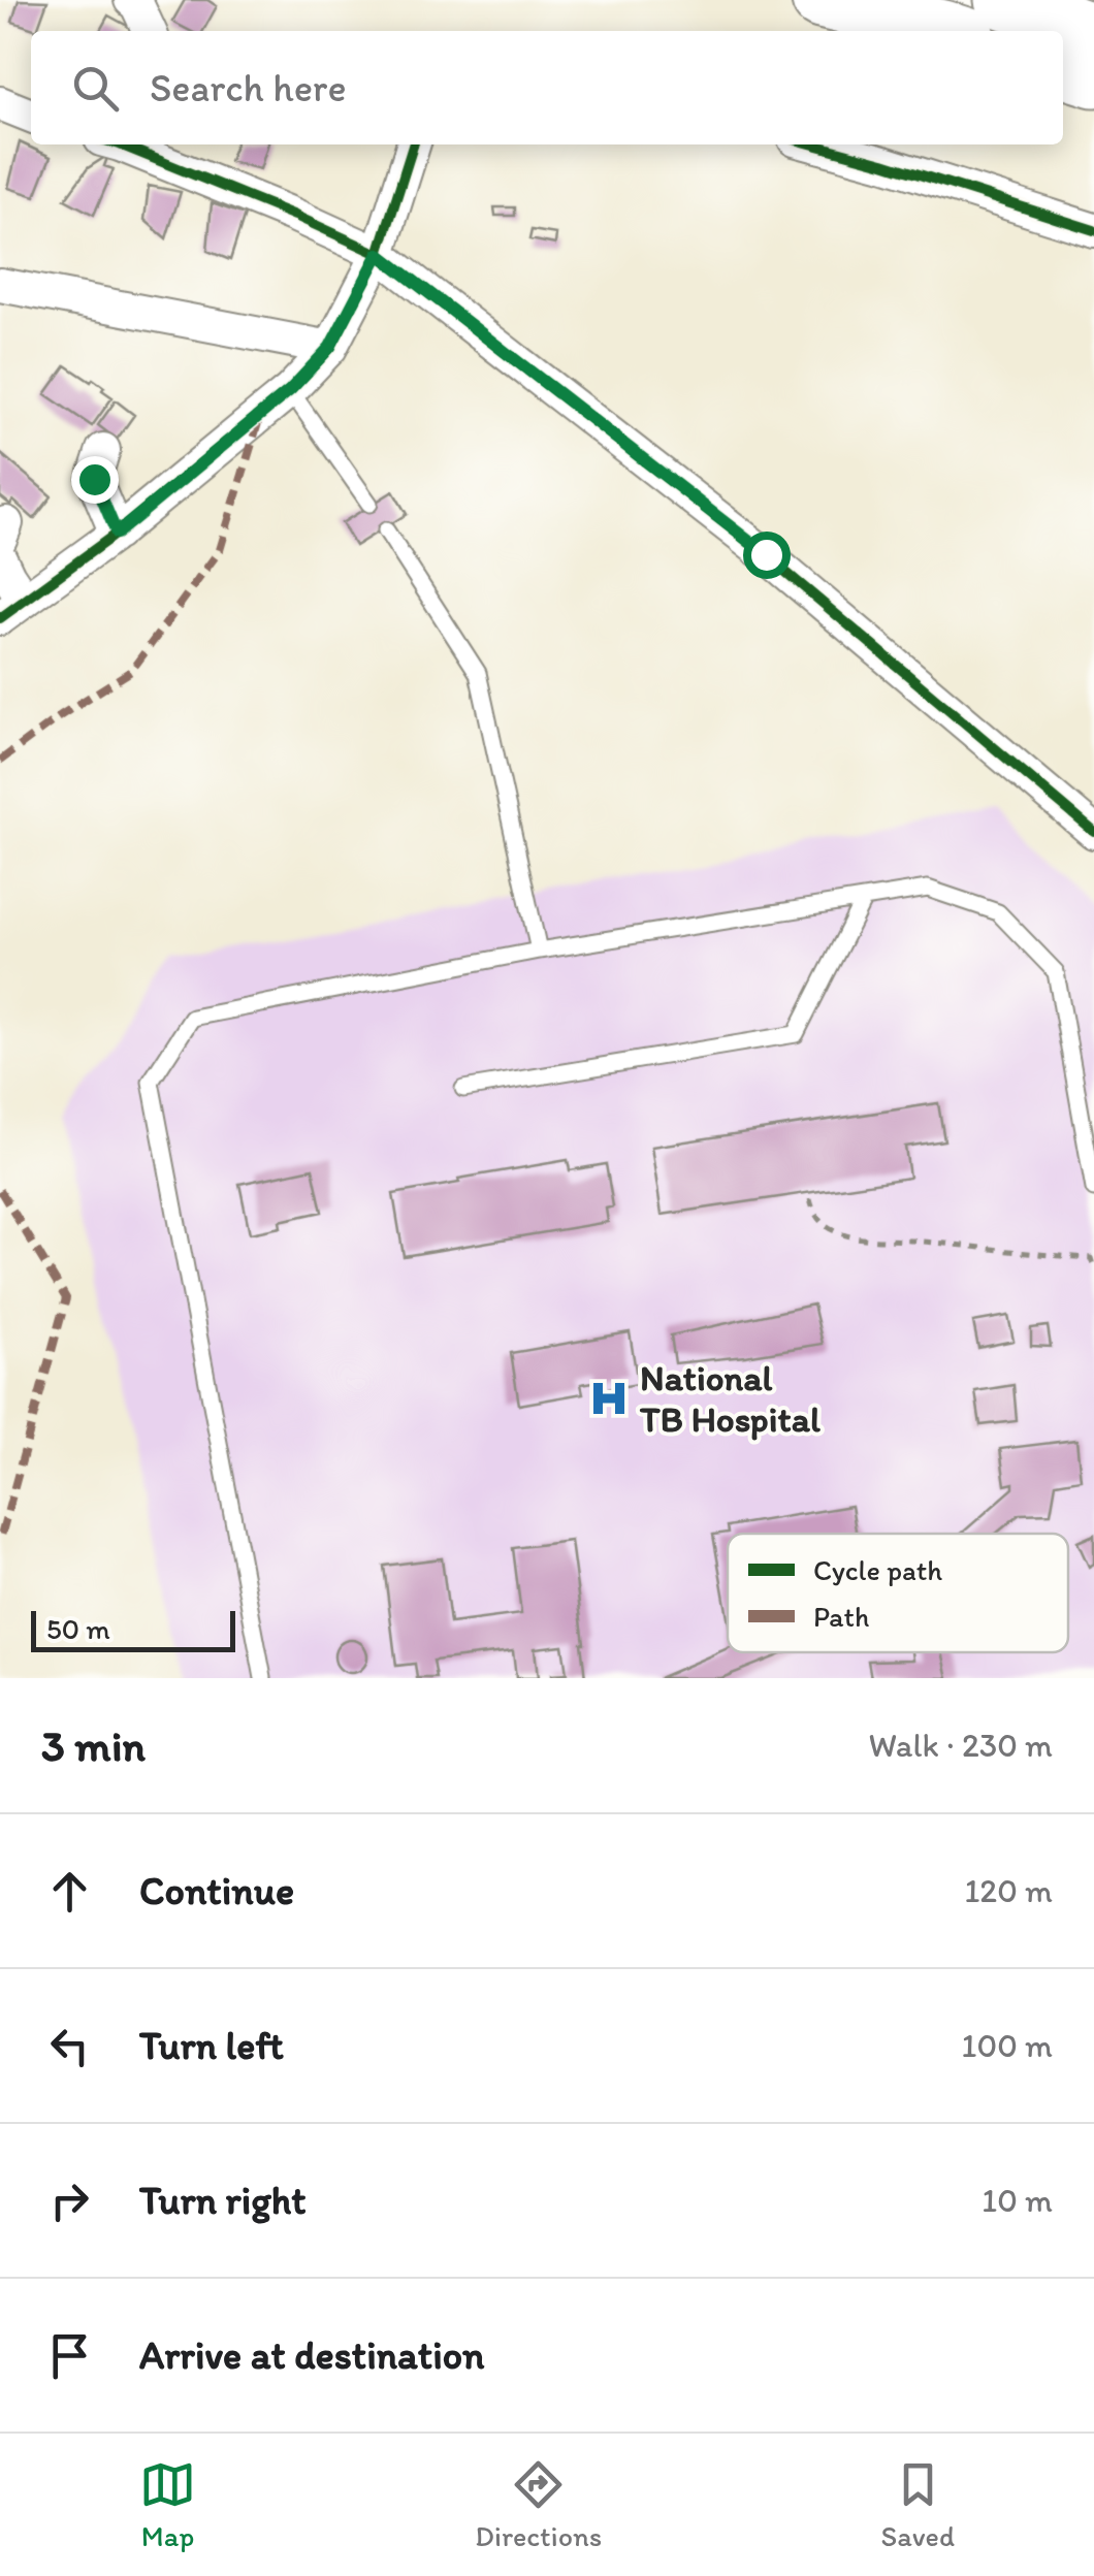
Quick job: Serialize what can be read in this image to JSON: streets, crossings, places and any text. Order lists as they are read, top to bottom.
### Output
{
  "places": {
    "hospital": ["National TB Hospital"]
  },
  "legend": ["Cycle path", "Path"],
  "scale_bar": "50 m",
  "page": {
    "search": "Search here",
    "scale": "50 m",
    "heading": ["3 min", "Walk · 230 m"],
    "list": [
      ["Continue", "120 m"],
      ["Turn left", "100 m"],
      ["Turn right", "10 m"],
      "Arrive at destination"
    ],
    "nav": ["Map", "Directions", "Saved"]
  }
}
